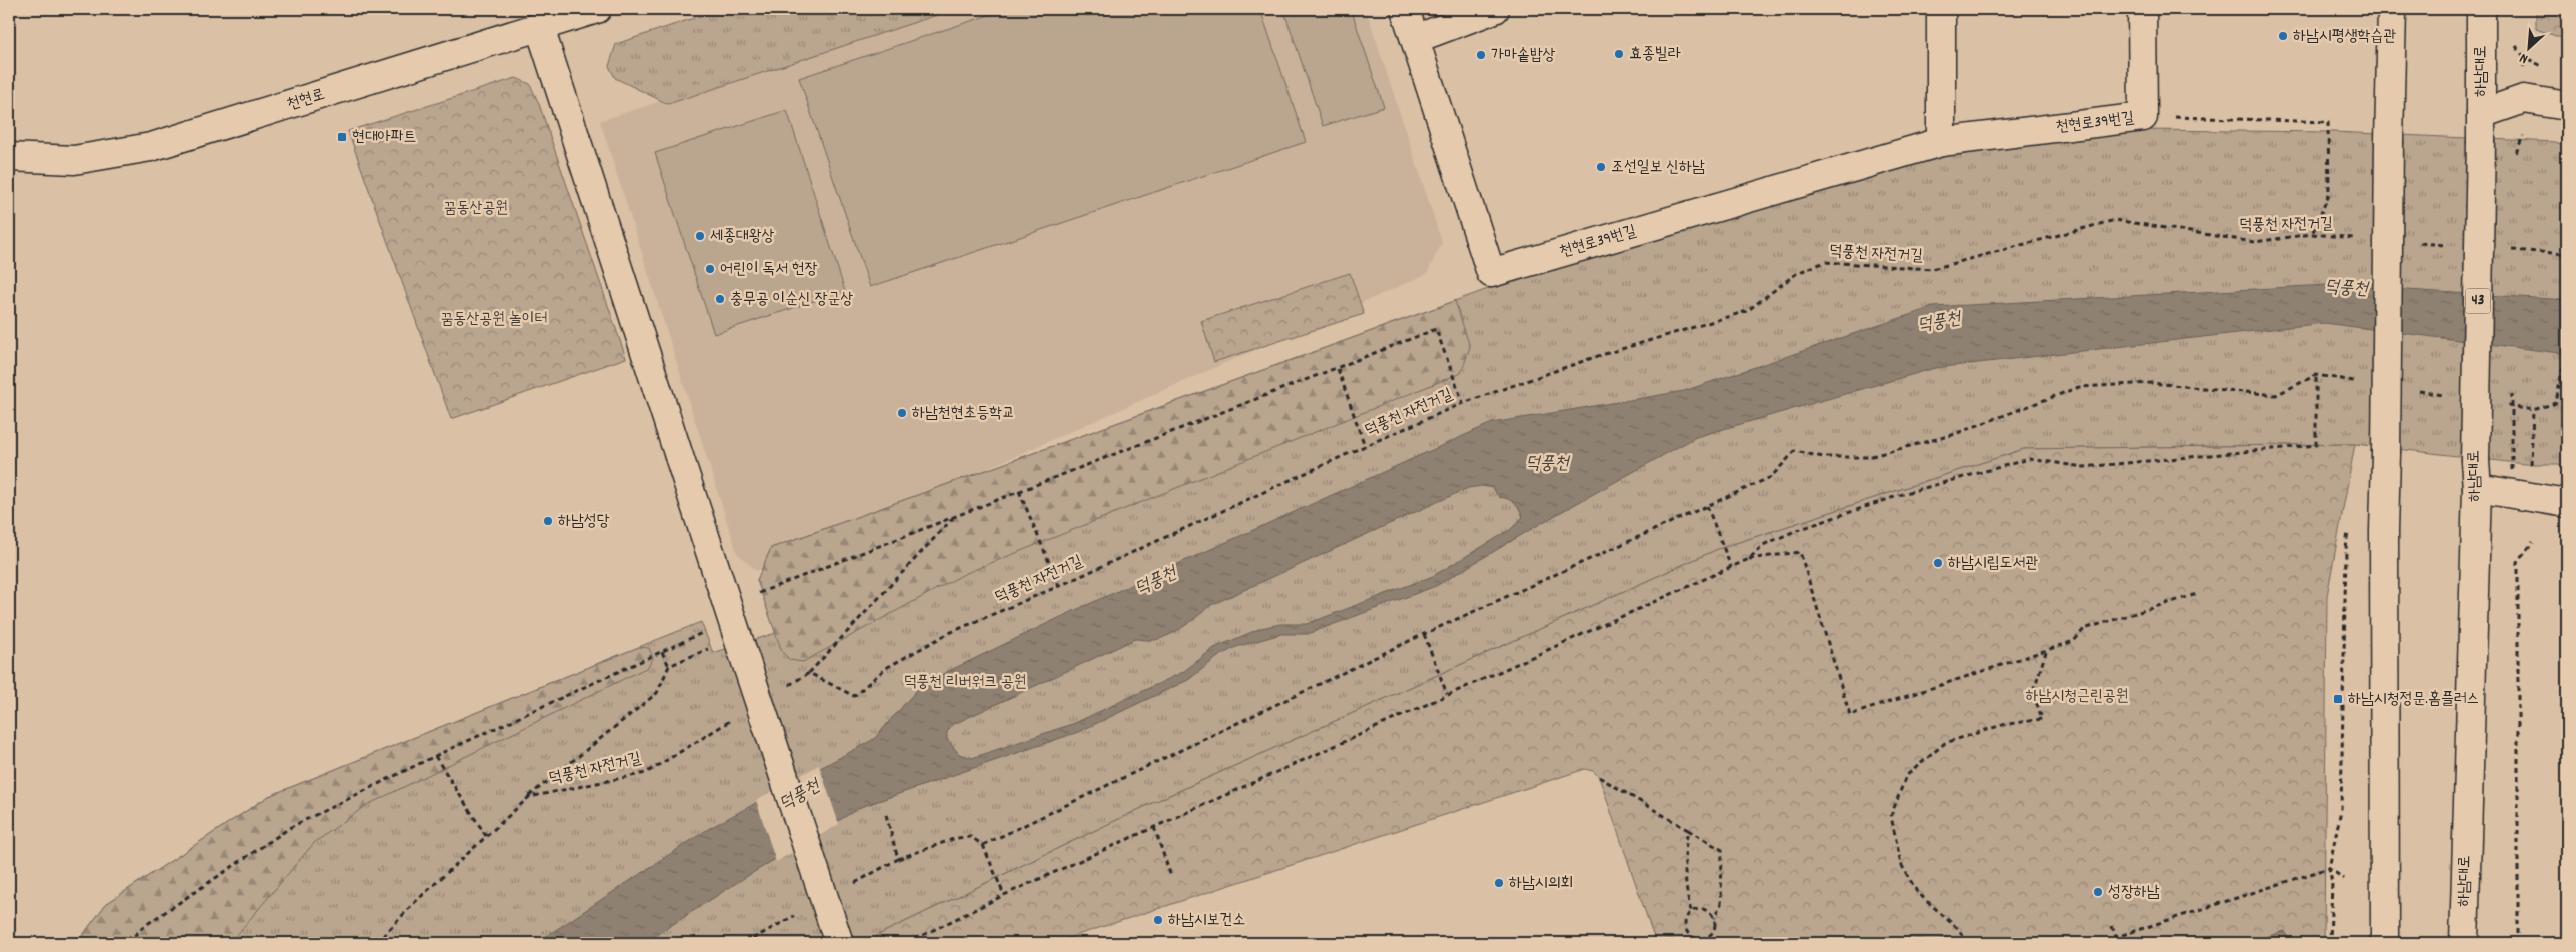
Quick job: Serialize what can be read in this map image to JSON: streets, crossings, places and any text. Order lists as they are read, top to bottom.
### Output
{
  "streets": {
    "main road": [
      "하남대로",
      "천현로",
      "천현로39번길",
      "43"
    ],
    "path": ["덕풍천 자전거길"]
  },
  "water": ["덕풍천"],
  "parks": [
    "꿈동산공원",
    "꿈동산공원 놀이터",
    "덕풍천 리버워크 공원",
    "하남시청근린공원"
  ],
  "places": {
    "other": [
      "하남시평생학습관",
      "효종빌라",
      "가마솥밥상",
      "조선일보 신하남",
      "세종대왕상",
      "어린이 독서 헌장",
      "충무공 이순신 장군상",
      "하남천현초등학교",
      "하남성당",
      "하남시립도서관",
      "하남시의회",
      "성장하남",
      "하남시보건소"
    ],
    "transit": ["현대아파트", "하남시청정문.홈플러스"]
  },
  "north": "bottom left"
}
